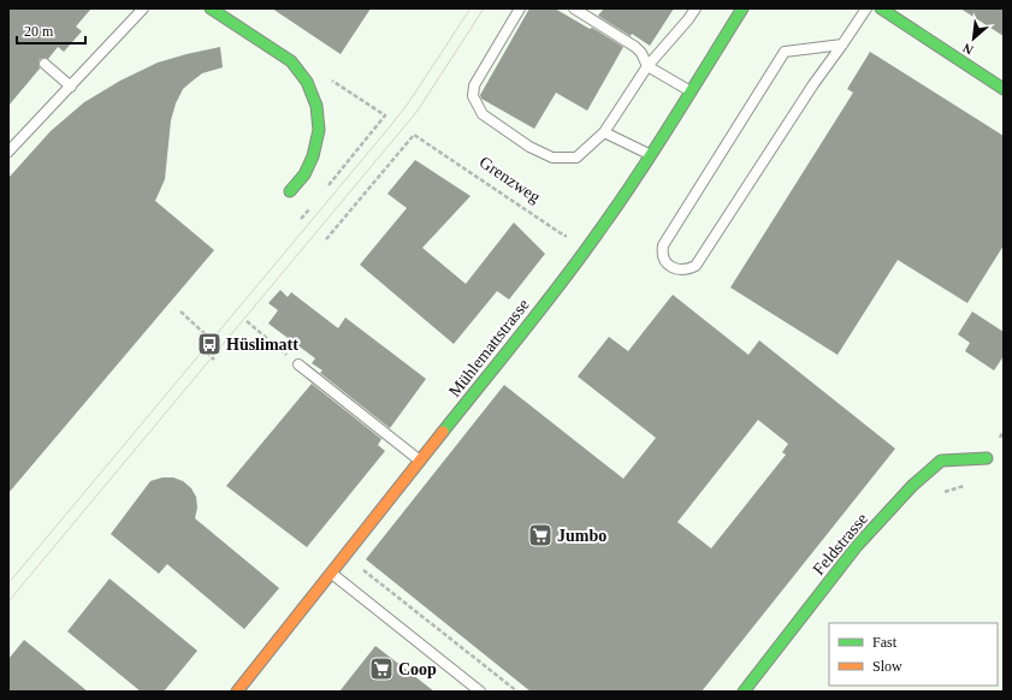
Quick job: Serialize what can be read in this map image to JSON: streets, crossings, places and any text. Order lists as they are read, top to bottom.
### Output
{
  "streets": {
    "main road": ["Mühlemattstrasse", "Feldstrasse"],
    "path": ["Grenzweg"]
  },
  "crossings": [
    ["Grenzweg", "Mühlemattstrasse"]
  ],
  "places": {
    "bus stop": ["Hüslimatt"],
    "supermarket": ["Jumbo", "Coop"]
  },
  "legend": ["Fast", "Slow"],
  "scale_bar": "20 m",
  "north": "bottom left"
}
